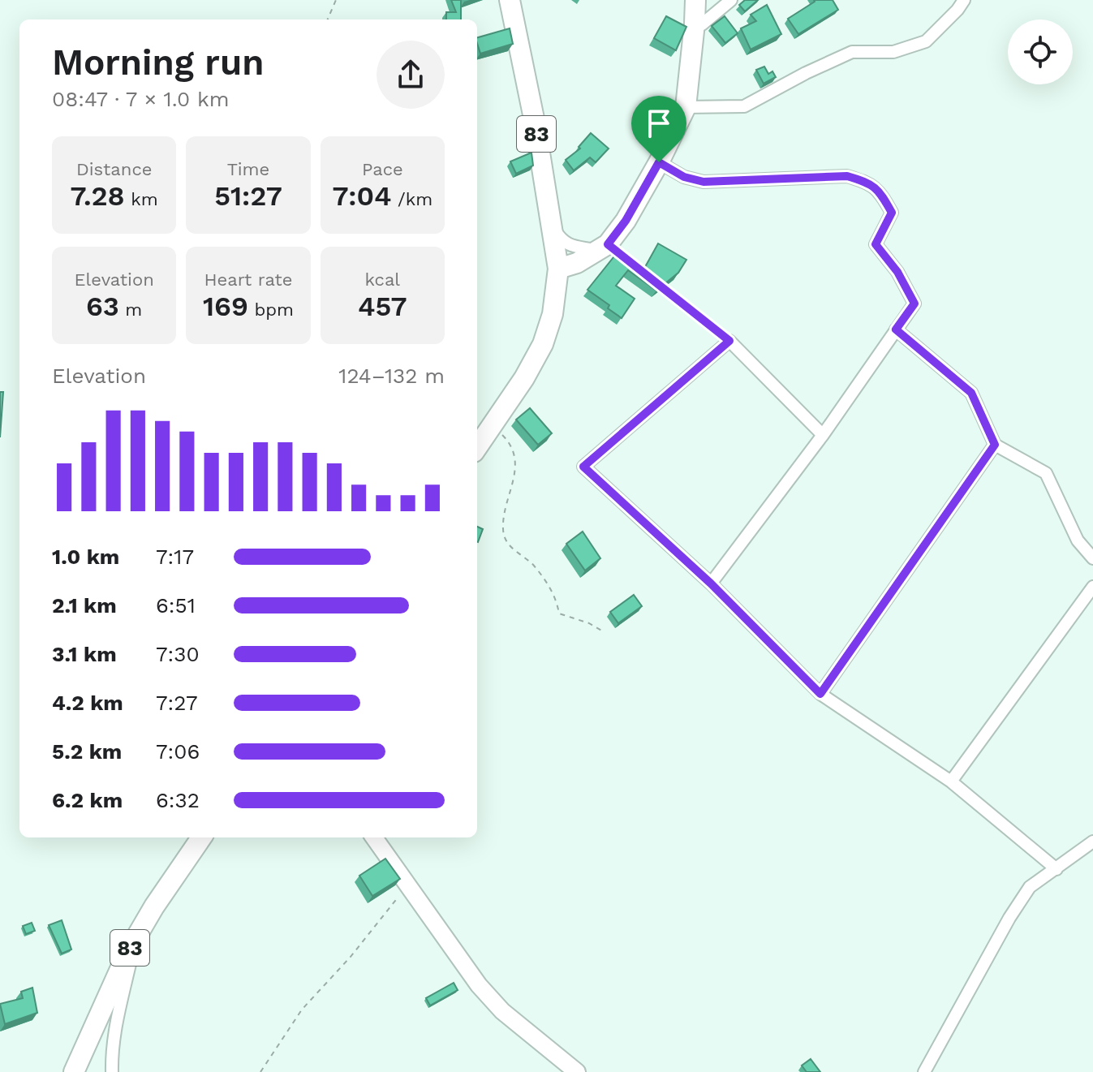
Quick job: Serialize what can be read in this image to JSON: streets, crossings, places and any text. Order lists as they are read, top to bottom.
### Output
{
  "streets": {
    "main road": ["83"]
  },
  "page": {
    "heading": ["Morning run", "08:47 · 7 × 1.0 km"],
    "stats": [
      ["Distance", "7.28 km"],
      ["Time", "51:27"],
      ["Pace", "7:04 /km"],
      ["Elevation", "63 m"],
      ["Heart rate", "169 bpm"],
      ["kcal", "457"]
    ],
    "chart": ["Elevation", "124–132 m"],
    "list": [
      {
        "name": "1.0 km",
        "note": "7:17"
      },
      {
        "name": "2.1 km",
        "note": "6:51"
      },
      {
        "name": "3.1 km",
        "note": "7:30"
      },
      {
        "name": "4.2 km",
        "note": "7:27"
      },
      {
        "name": "5.2 km",
        "note": "7:06"
      },
      {
        "name": "6.2 km",
        "note": "6:32"
      }
    ]
  }
}
